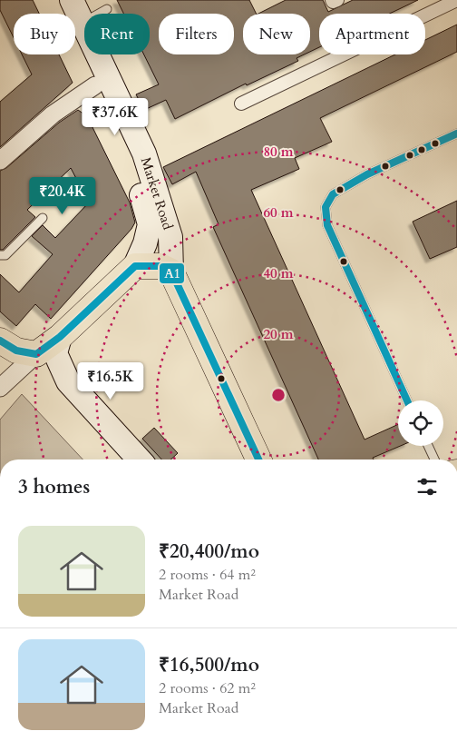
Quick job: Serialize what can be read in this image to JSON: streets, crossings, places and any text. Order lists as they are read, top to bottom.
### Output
{
  "streets": {
    "main road": ["Market Road"]
  },
  "lines": ["transit line A1"],
  "page": {
    "chip": [
      "Buy",
      "Rent",
      "Filters",
      "New",
      "Apartment"
    ],
    "price": ["₹37.6K", "₹20.4K", "₹16.5K"],
    "heading": "3 homes",
    "list": [
      {
        "name": "₹20,400/mo",
        "note": "2 rooms · 64 m² · Market Road"
      },
      {
        "name": "₹16,500/mo",
        "note": "2 rooms · 62 m² · Market Road"
      }
    ]
  },
  "rings": [
    "80 m",
    "60 m",
    "40 m",
    "20 m"
  ]
}
